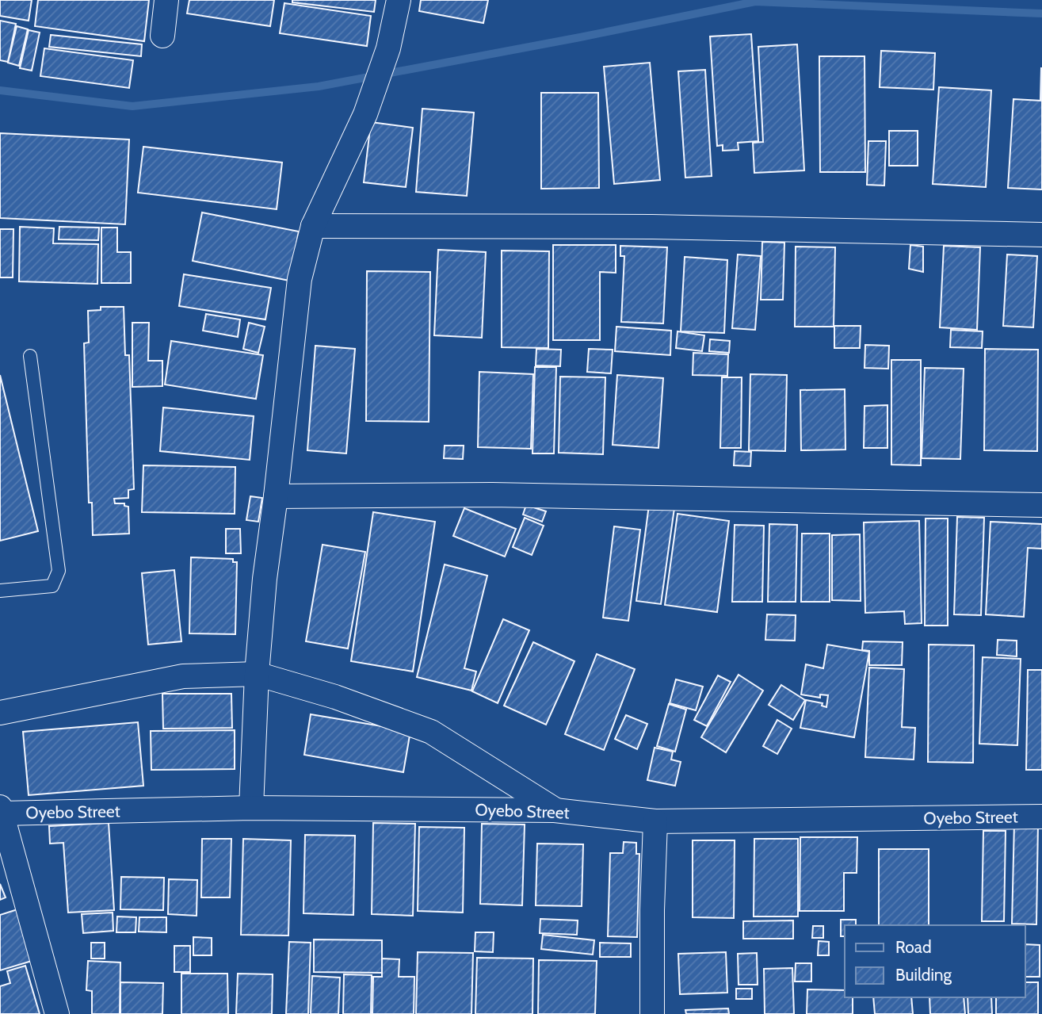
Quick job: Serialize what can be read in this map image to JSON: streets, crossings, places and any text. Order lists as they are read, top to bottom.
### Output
{
  "streets": {
    "street": ["Oyebo Street"]
  },
  "legend": ["Road", "Building"]
}
